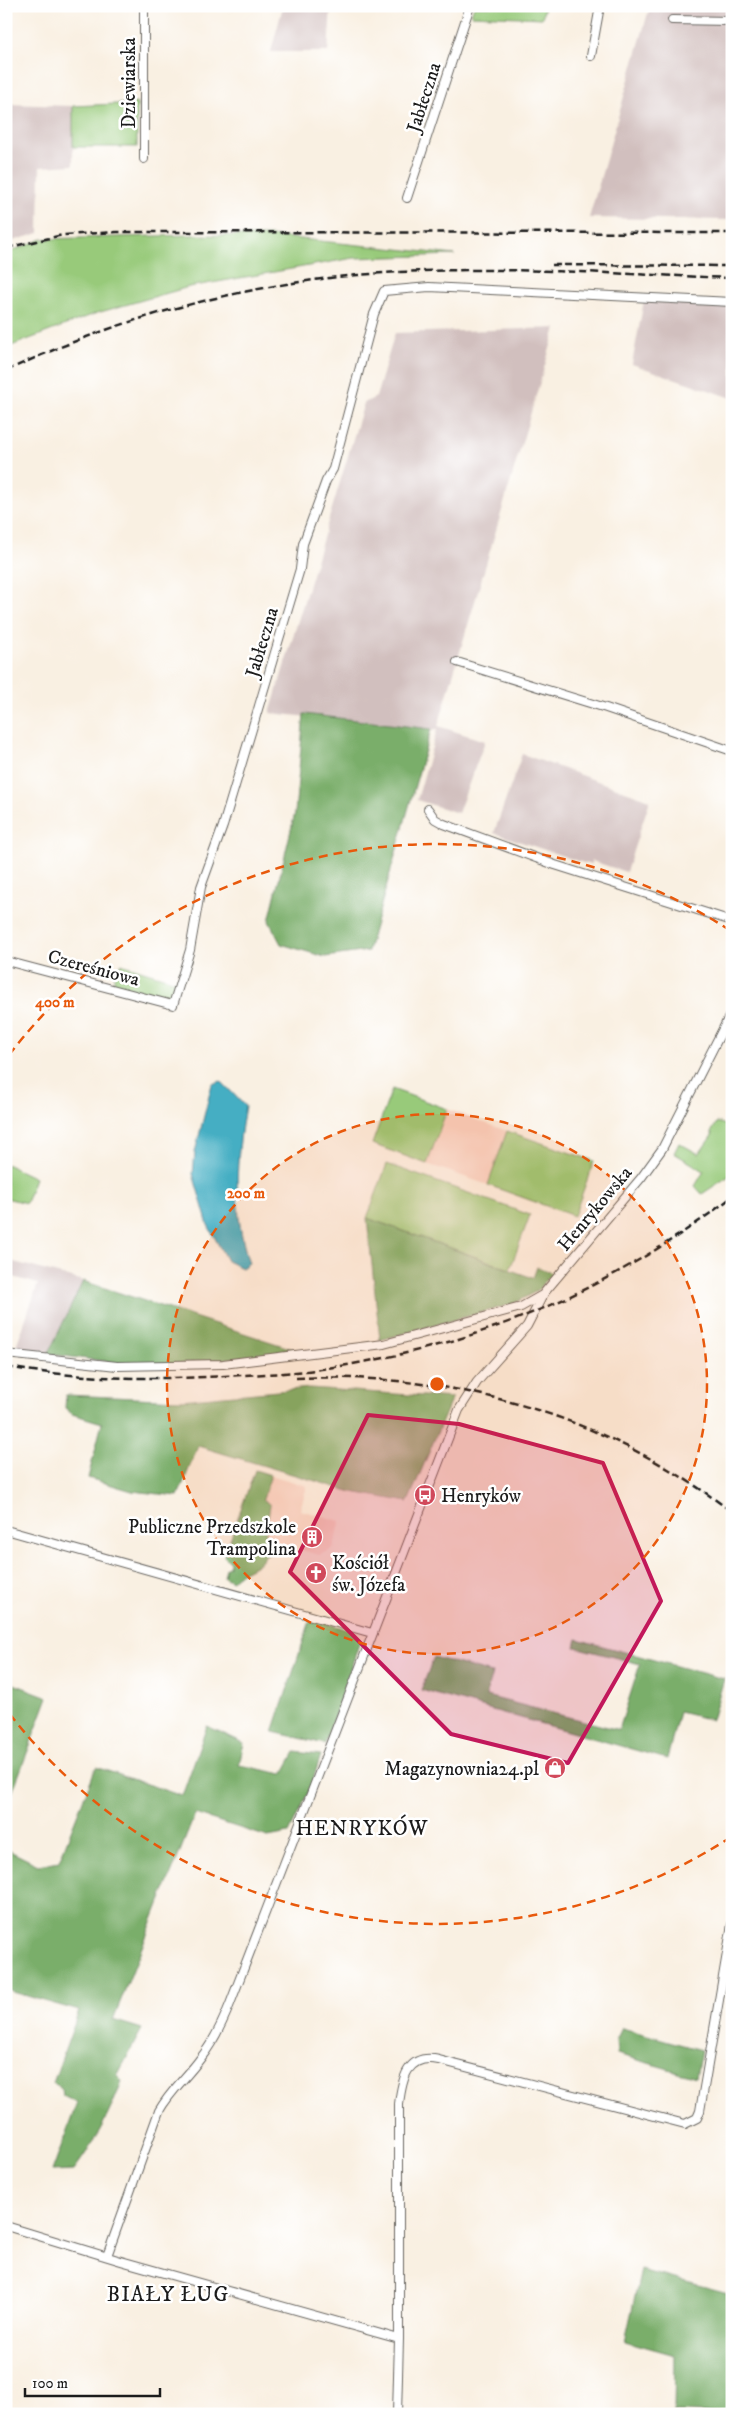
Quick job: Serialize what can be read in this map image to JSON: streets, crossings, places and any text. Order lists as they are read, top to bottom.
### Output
{
  "streets": {
    "street": [
      "Dziewiarska",
      "Jabłeczna",
      "Czereśniowa",
      "Henrykowska"
    ]
  },
  "crossings": [
    ["Jabłeczna", "Czereśniowa"]
  ],
  "districts": ["HENRYKÓW", "BIAŁY ŁUG"],
  "places": {
    "bus stop": ["Henryków"],
    "building": ["Publiczne Przedszkole Trampolina"],
    "church": ["Kościół św. Józefa"],
    "shop": ["Magazynownia24.pl"]
  },
  "scale_bar": "100 m",
  "rings": ["400 m", "200 m"]
}
